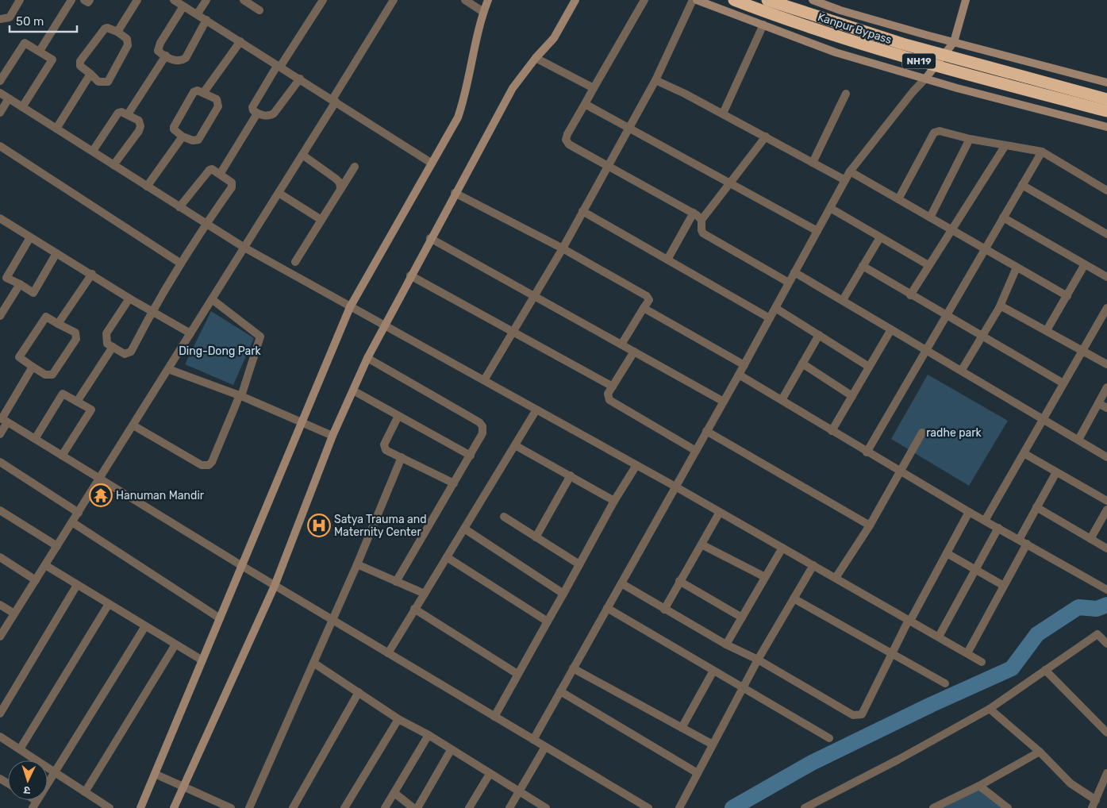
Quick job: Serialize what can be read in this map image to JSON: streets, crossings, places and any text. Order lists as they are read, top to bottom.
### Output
{
  "streets": {
    "highway": ["Kanpur Bypass", "NH19"]
  },
  "parks": ["Ding-Dong Park", "radhe park"],
  "places": {
    "temple": ["Hanuman Mandir"],
    "hospital": ["Satya Trauma and Maternity Center"]
  },
  "scale_bar": "50 m",
  "north": "bottom"
}
